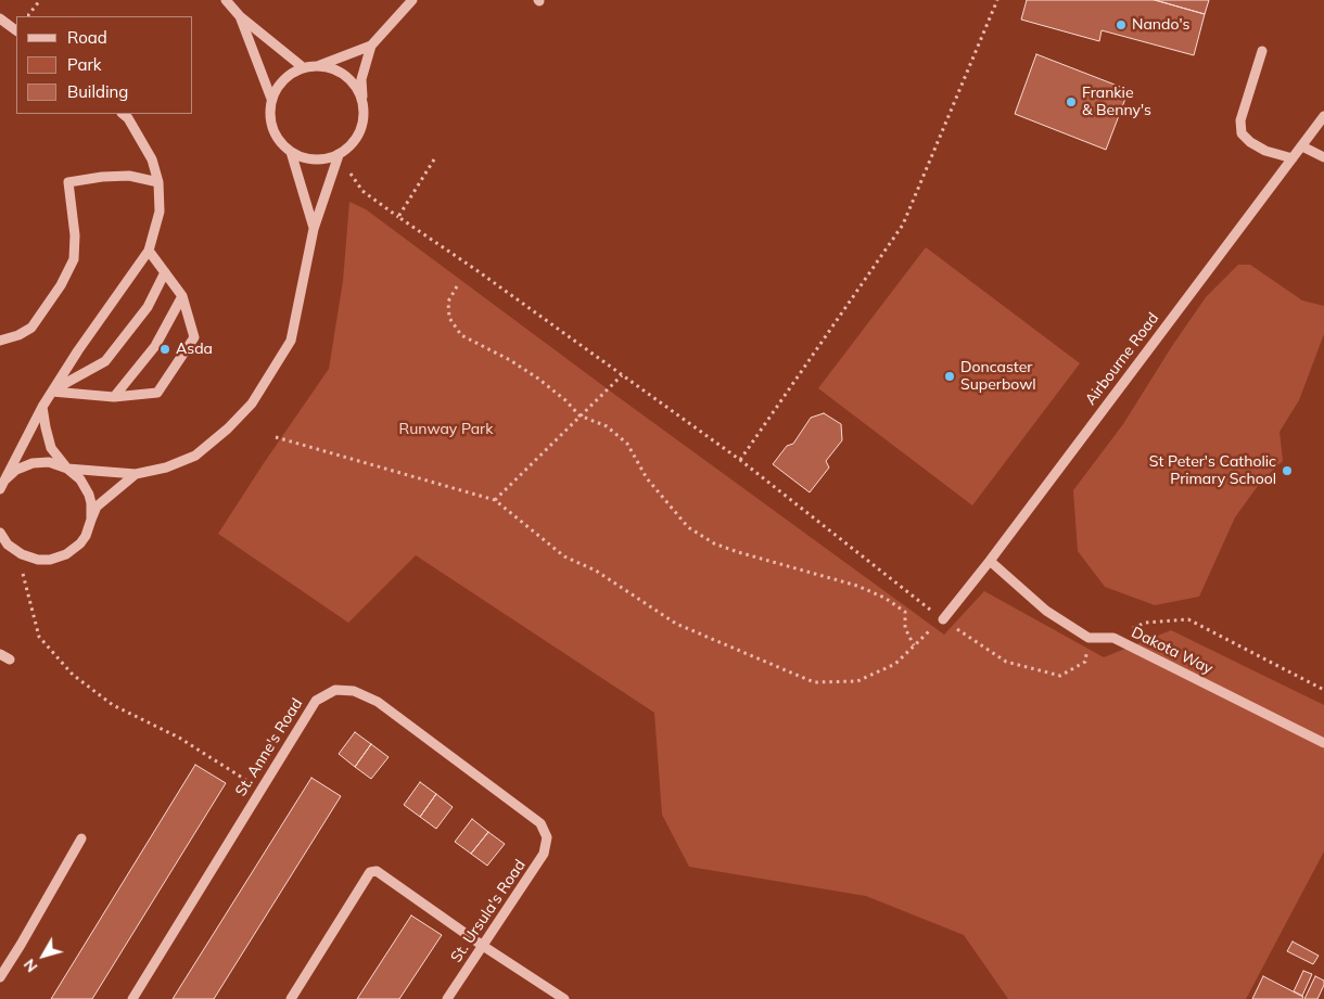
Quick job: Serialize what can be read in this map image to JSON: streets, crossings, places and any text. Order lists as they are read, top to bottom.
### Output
{
  "streets": {
    "street": [
      "Airbourne Road",
      "Dakota Way",
      "St. Anne's Road",
      "St. Ursula's Road"
    ]
  },
  "crossings": [
    ["St. Anne's Road", "St. Ursula's Road"]
  ],
  "parks": ["Runway Park"],
  "places": [
    "Nando's",
    "Frankie & Benny's",
    "Asda",
    "Doncaster Superbowl",
    "St Peter's Catholic Primary School"
  ],
  "legend": ["Road", "Park", "Building"],
  "north": "bottom left"
}
